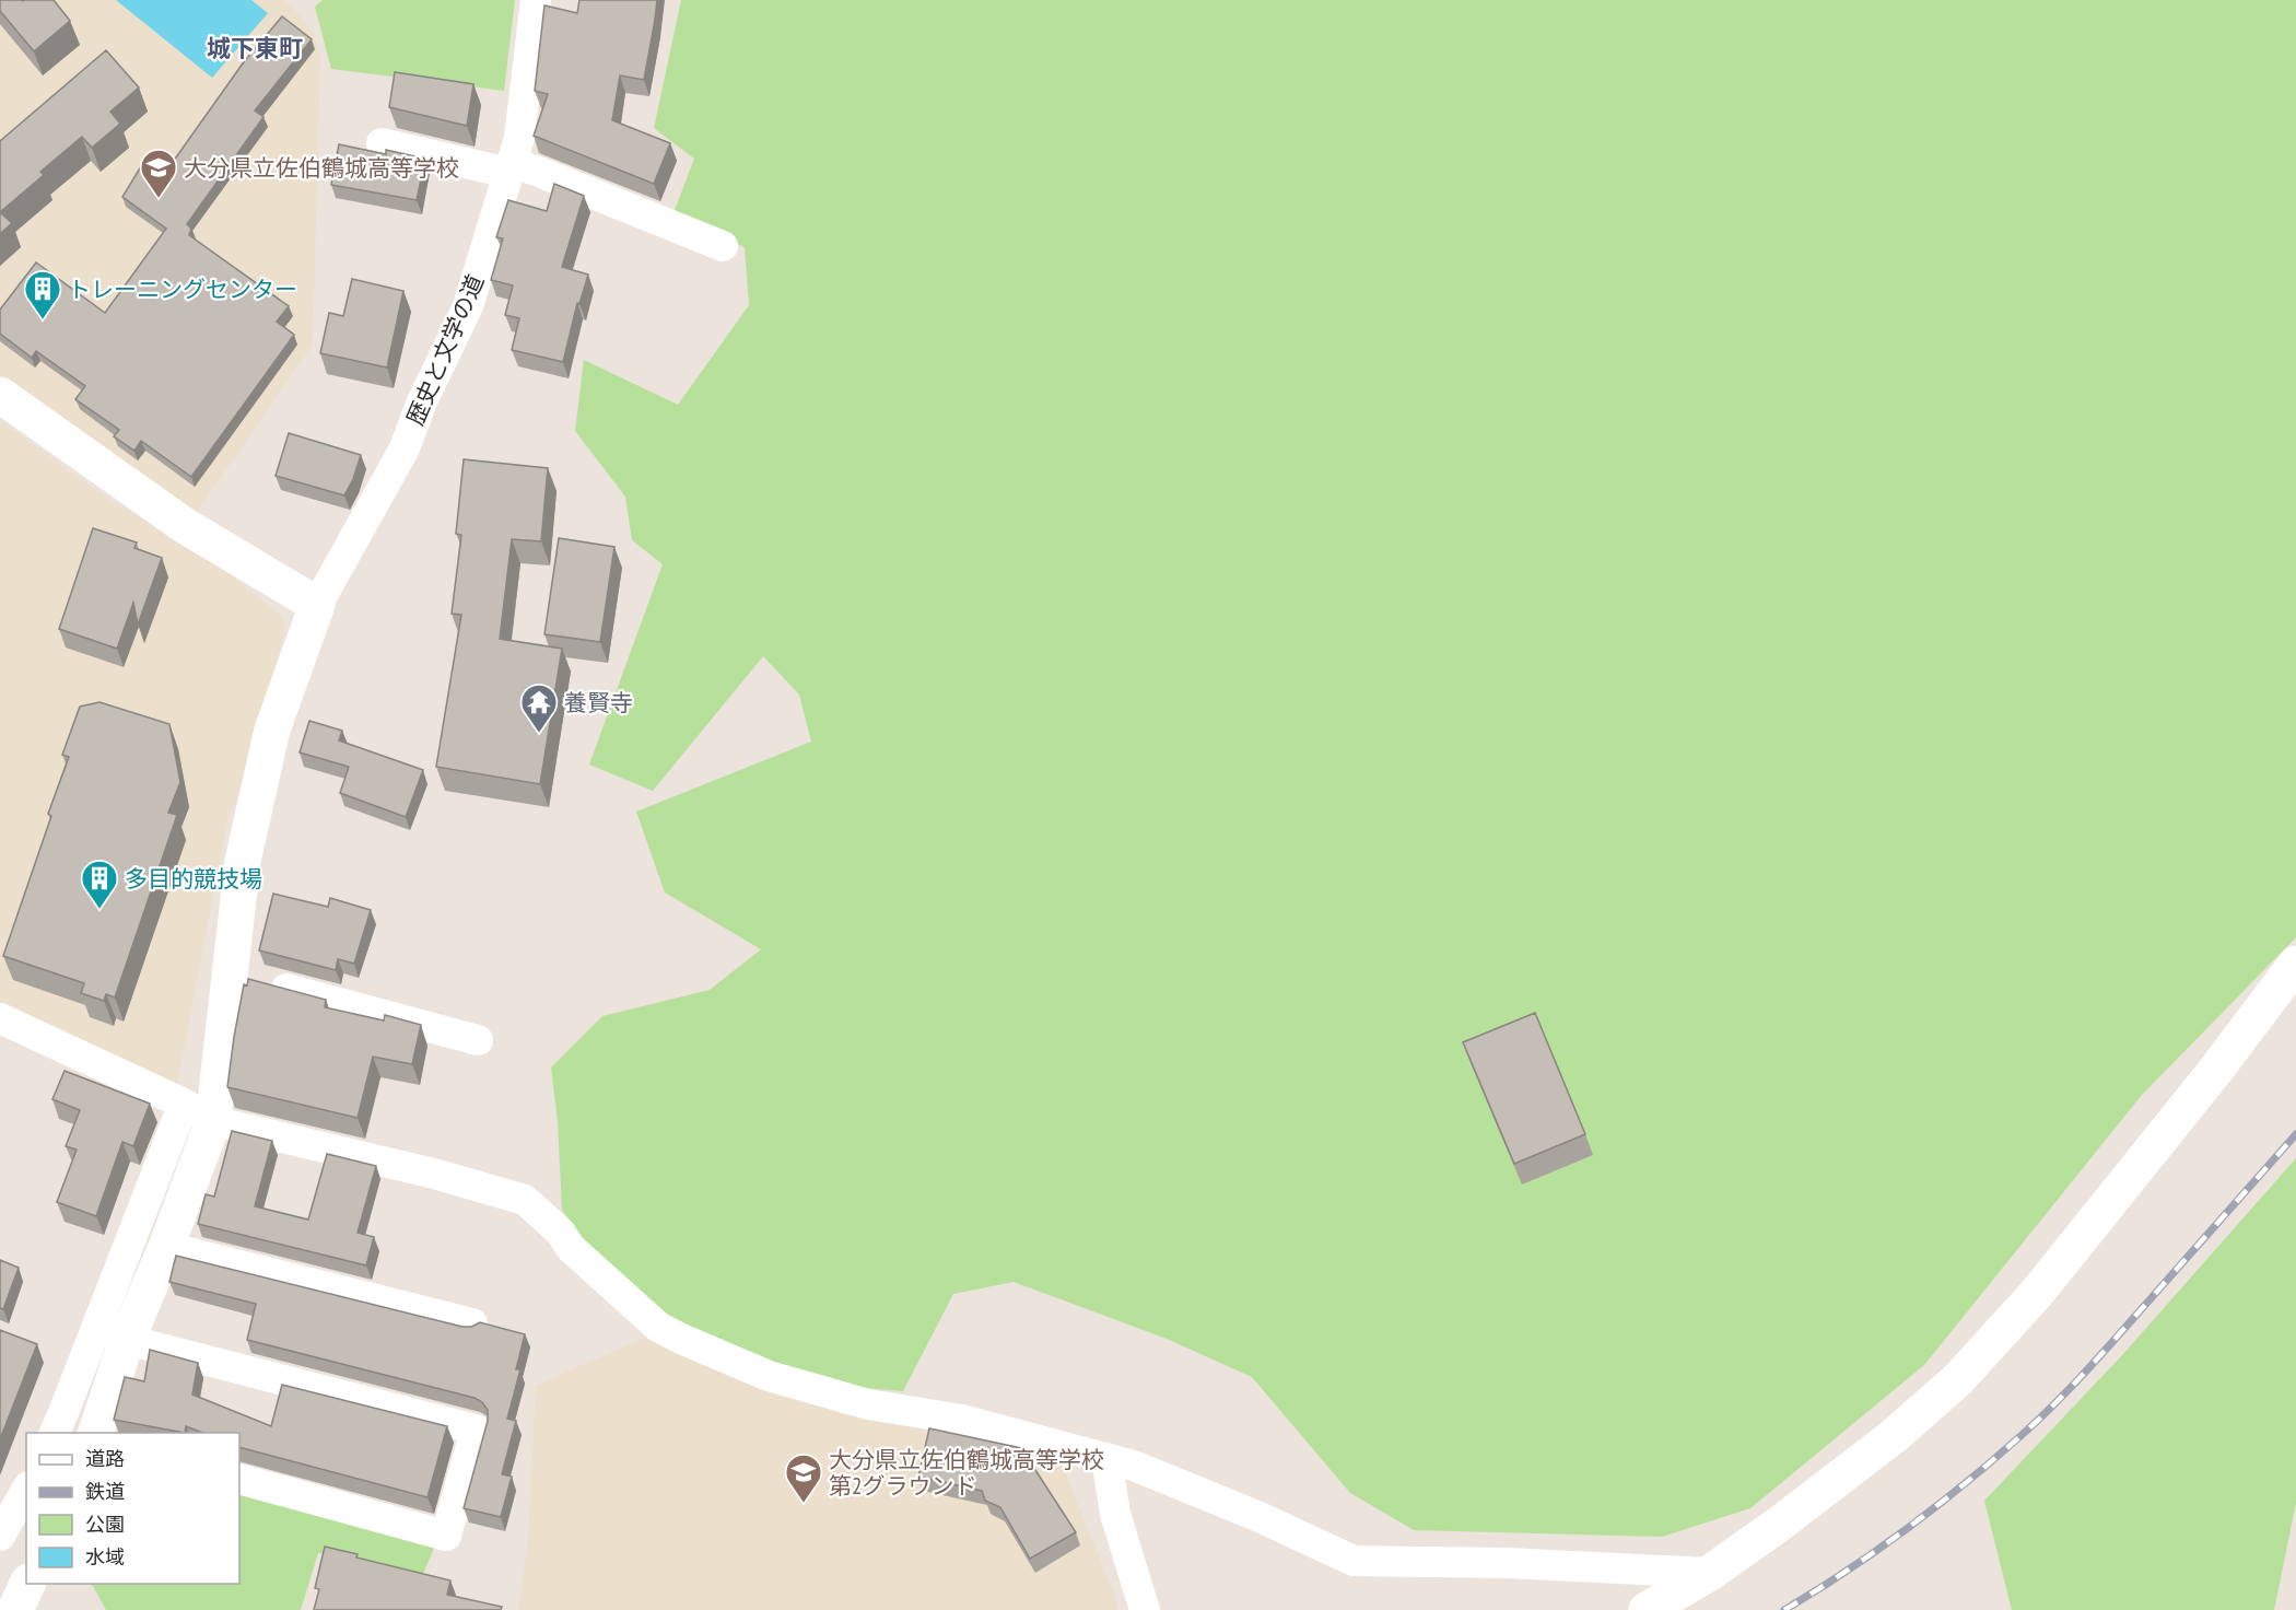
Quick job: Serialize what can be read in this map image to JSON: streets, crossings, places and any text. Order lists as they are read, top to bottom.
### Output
{
  "streets": {
    "street": ["歴史と文学の道"]
  },
  "districts": ["城下東町"],
  "places": {
    "school or university": ["大分県立佐伯鶴城高等学校", "大分県立佐伯鶴城高等学校 第2グラウンド"],
    "building": ["トレーニングセンター", "多目的競技場"],
    "temple": ["養賢寺"]
  },
  "legend": [
    "道路",
    "鉄道",
    "公園",
    "水域"
  ]
}
